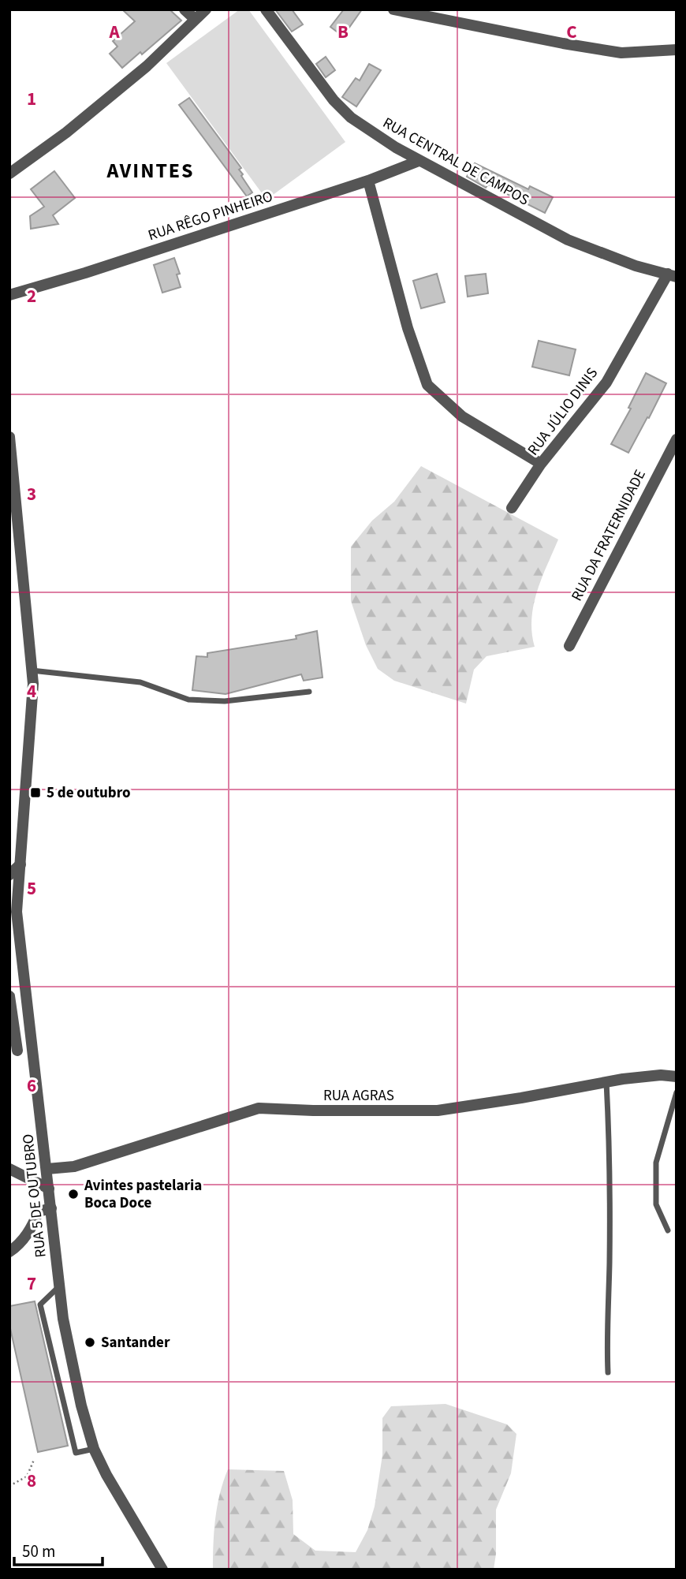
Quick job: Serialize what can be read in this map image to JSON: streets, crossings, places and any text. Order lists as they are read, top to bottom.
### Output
{
  "streets": {
    "street": [
      "RUA CENTRAL DE CAMPOS",
      "RUA RÊGO PINHEIRO",
      "RUA JÚLIO DINIS",
      "RUA DA FRATERNIDADE",
      "RUA AGRAS",
      "RUA 5 DE OUTUBRO"
    ]
  },
  "crossings": [
    ["RUA CENTRAL DE CAMPOS", "RUA RÊGO PINHEIRO"],
    ["RUA CENTRAL DE CAMPOS", "RUA JÚLIO DINIS"],
    ["RUA AGRAS", "RUA 5 DE OUTUBRO"]
  ],
  "districts": ["AVINTES"],
  "places": {
    "transit": ["5 de outubro"],
    "other": ["Avintes pastelaria Boca Doce", "Santander"]
  },
  "scale_bar": "50 m",
  "grid": {
    "columns": ["A", "B", "C"],
    "rows": [
      "1",
      "2",
      "3",
      "4",
      "5",
      "6",
      "7",
      "8"
    ]
  }
}
